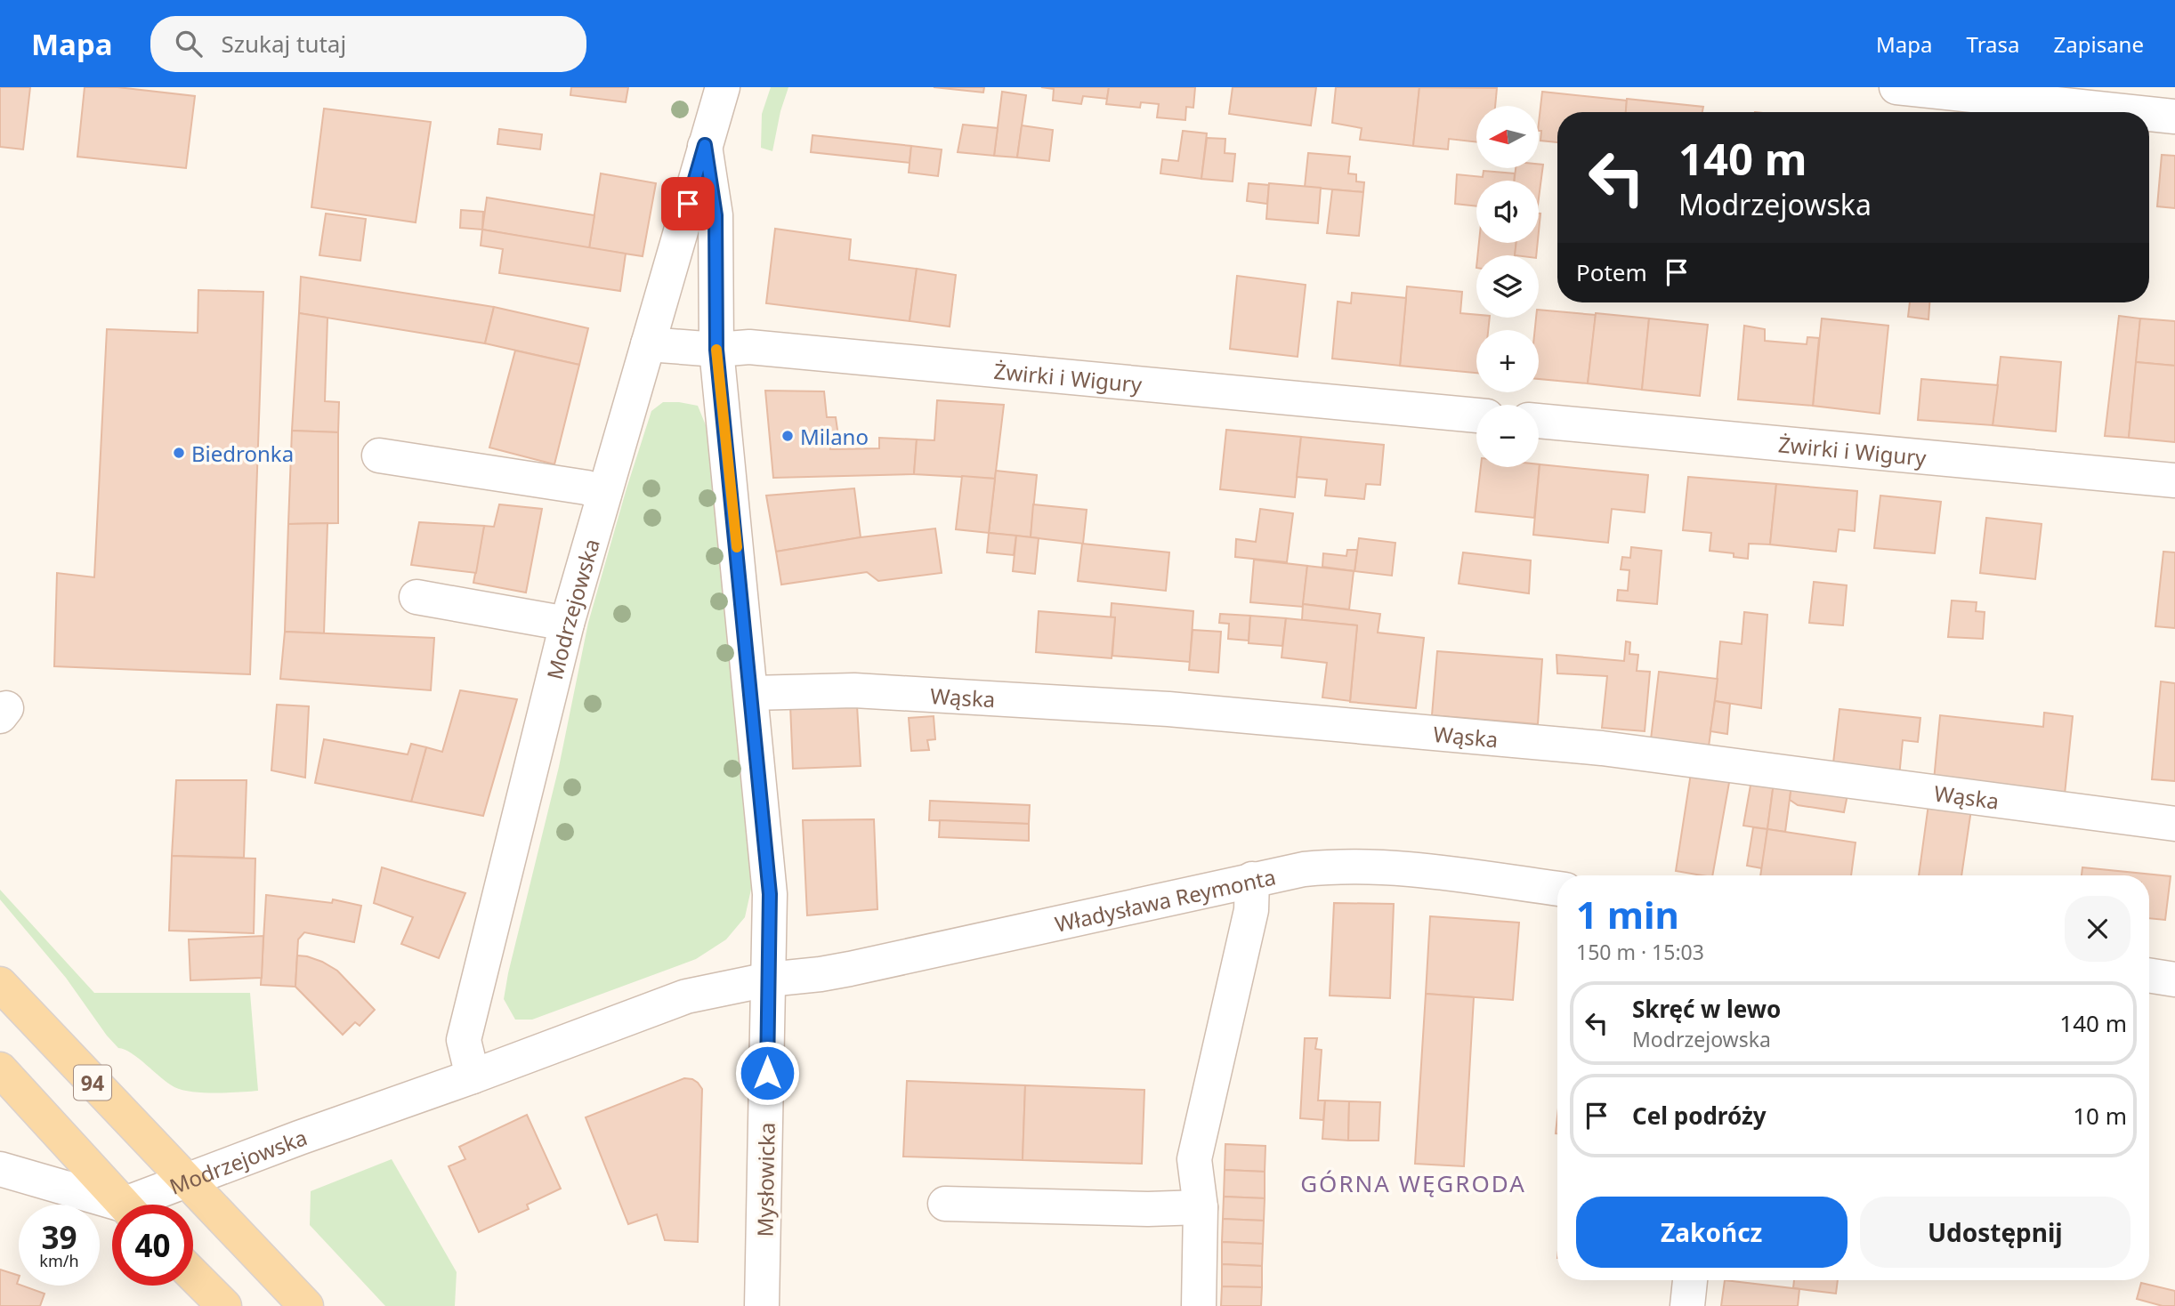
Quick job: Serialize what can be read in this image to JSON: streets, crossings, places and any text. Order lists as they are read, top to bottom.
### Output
{
  "streets": {
    "main road": ["94"],
    "street": [
      "Żwirki i Wigury",
      "Modrzejowska",
      "Wąska",
      "Władysława Reymonta",
      "Mysłowicka"
    ]
  },
  "crossings": [
    ["Żwirki i Wigury", "Modrzejowska"],
    ["Żwirki i Wigury", "Mysłowicka"],
    ["Modrzejowska", "Władysława Reymonta"],
    ["Modrzejowska", "94"],
    ["Modrzejowska", "Mysłowicka"],
    ["Wąska", "Mysłowicka"],
    ["Władysława Reymonta", "Mysłowicka"]
  ],
  "districts": ["GÓRNA WĘGRODA"],
  "places": ["Milano", "Biedronka"],
  "north": "left",
  "page": {
    "header": "Mapa",
    "search": "Szukaj tutaj",
    "nav": ["Mapa", "Trasa", "Zapisane"],
    "map_buttons": ["+", "−"],
    "turn": ["140 m", "Modrzejowska"],
    "then": "Potem",
    "heading": ["1 min", "150 m · 15:03"],
    "list": [
      {
        "name": "Skręć w lewo",
        "note": "Modrzejowska",
        "value": "140 m"
      },
      {
        "name": "Cel podróży",
        "value": "10 m"
      }
    ],
    "buttons": ["Zakończ", "Udostępnij"],
    "speed": "39 km/h",
    "limit": "40"
  }
}
